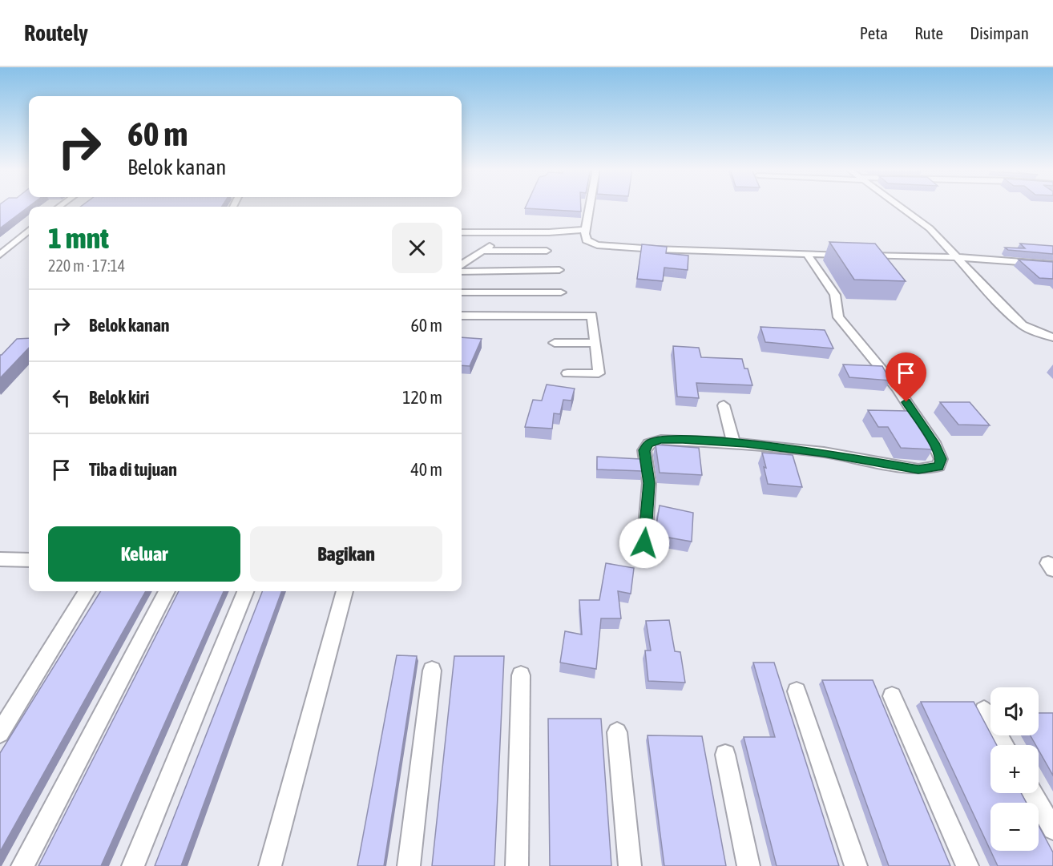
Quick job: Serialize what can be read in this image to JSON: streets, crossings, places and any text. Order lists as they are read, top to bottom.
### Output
{
  "page": {
    "header": "Routely",
    "nav": ["Peta", "Rute", "Disimpan"],
    "turn": ["60 m", "Belok kanan"],
    "heading": ["1 mnt", "220 m · 17:14"],
    "list": [
      {
        "name": "Belok kanan",
        "value": "60 m"
      },
      {
        "name": "Belok kiri",
        "value": "120 m"
      },
      {
        "name": "Tiba di tujuan",
        "value": "40 m"
      }
    ],
    "buttons": ["Keluar", "Bagikan"],
    "map_buttons": ["+", "−"]
  }
}
